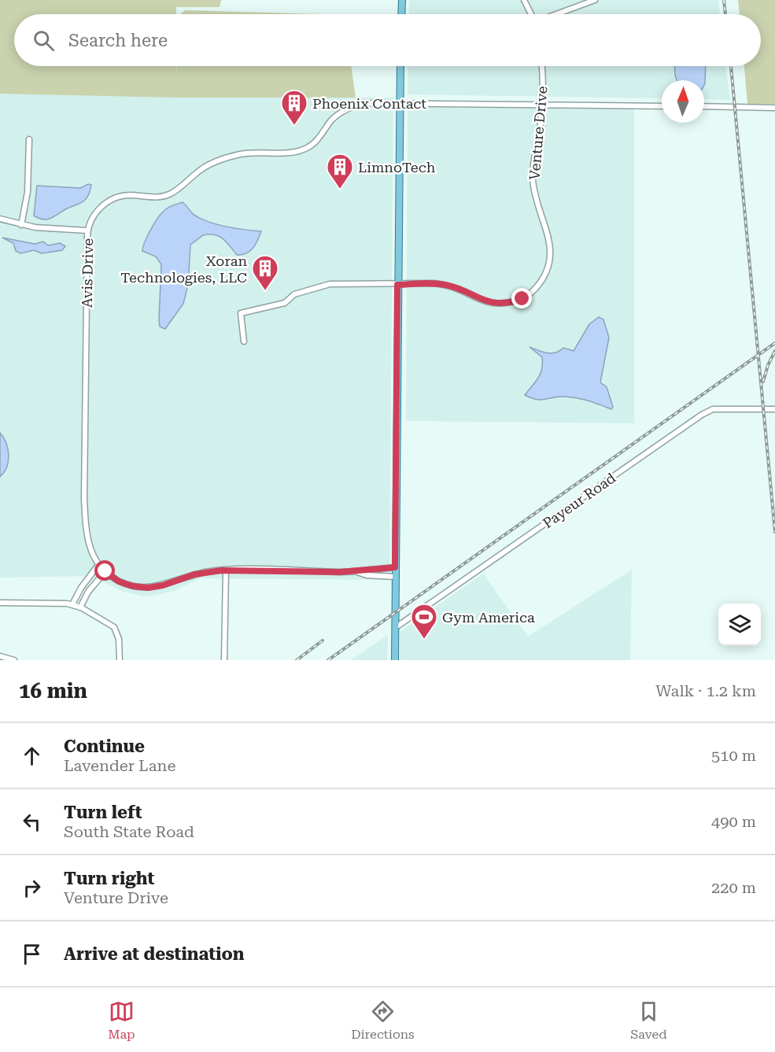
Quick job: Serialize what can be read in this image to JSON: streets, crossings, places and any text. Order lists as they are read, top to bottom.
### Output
{
  "streets": {
    "street": ["Venture Drive", "Avis Drive", "Payeur Road"]
  },
  "crossings": [
    ["Venture Drive", "Avis Drive"]
  ],
  "places": {
    "building": ["Phoenix Contact", "LimnoTech", "Xoran Technologies, LLC"],
    "sports": ["Gym America"]
  },
  "north": "top",
  "page": {
    "search": "Search here",
    "heading": ["16 min", "Walk · 1.2 km"],
    "list": [
      ["Continue", "Lavender Lane", "510 m"],
      ["Turn left", "South State Road", "490 m"],
      ["Turn right", "Venture Drive", "220 m"],
      "Arrive at destination"
    ],
    "nav": ["Map", "Directions", "Saved"]
  }
}
